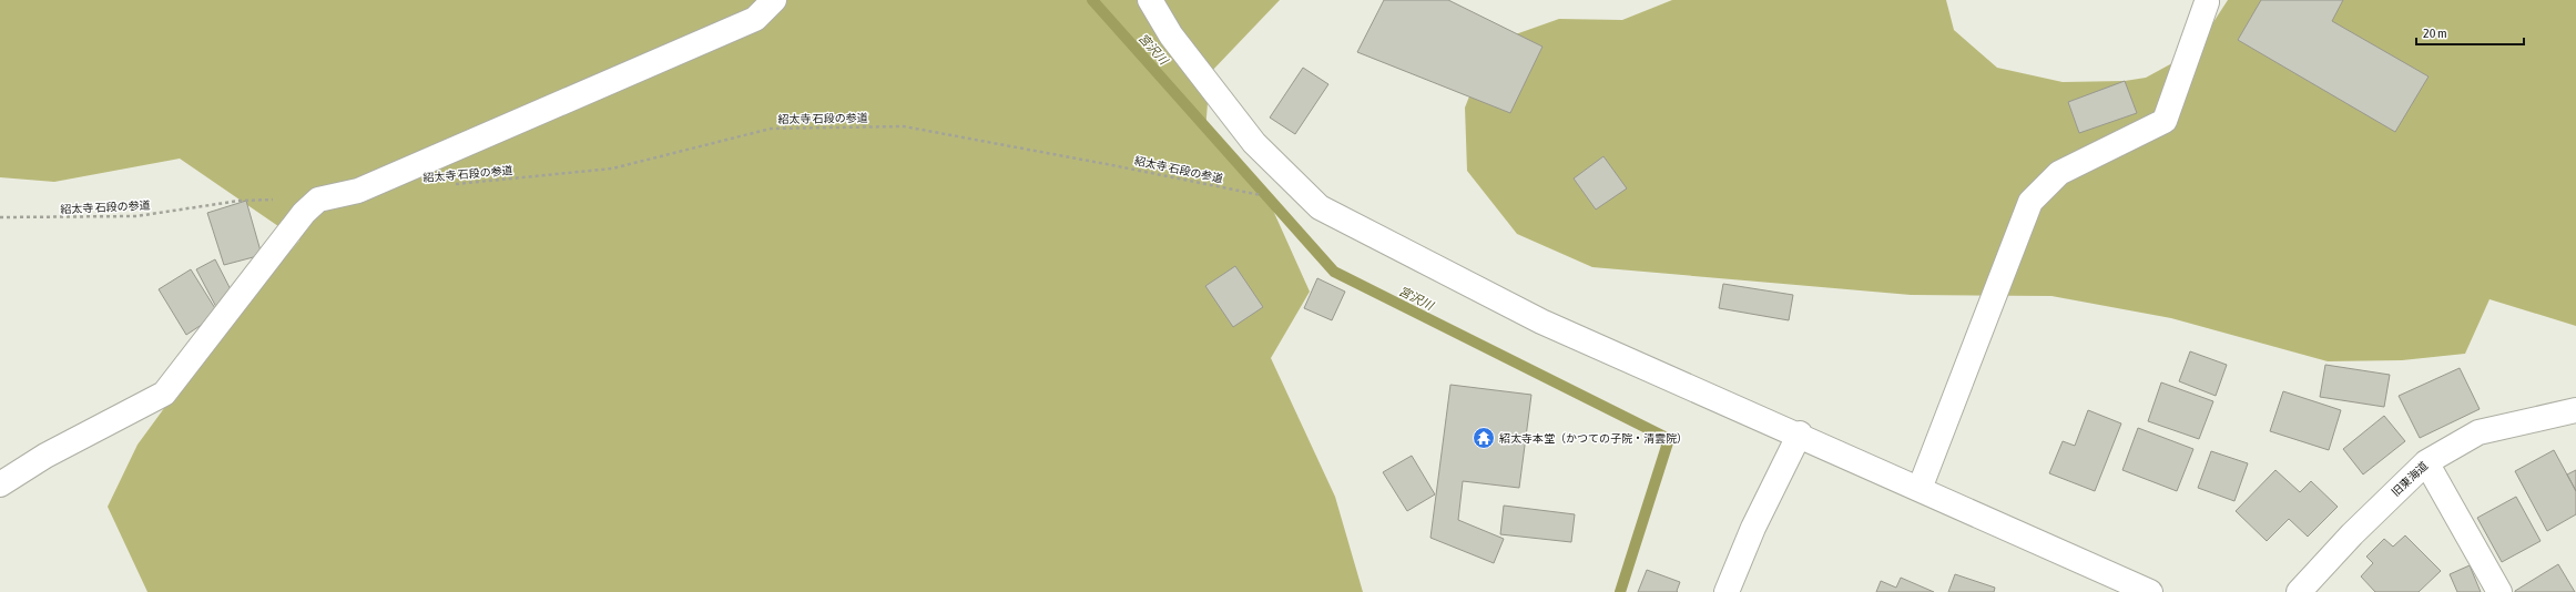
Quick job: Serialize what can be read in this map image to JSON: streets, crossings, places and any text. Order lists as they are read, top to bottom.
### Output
{
  "streets": {
    "street": ["旧東海道"],
    "path": ["紹太寺 石段の参道"]
  },
  "water": ["宮沢川"],
  "places": {
    "temple": ["紹太寺本堂（かつての子院・清雲院）"]
  },
  "scale_bar": "20 m"
}
